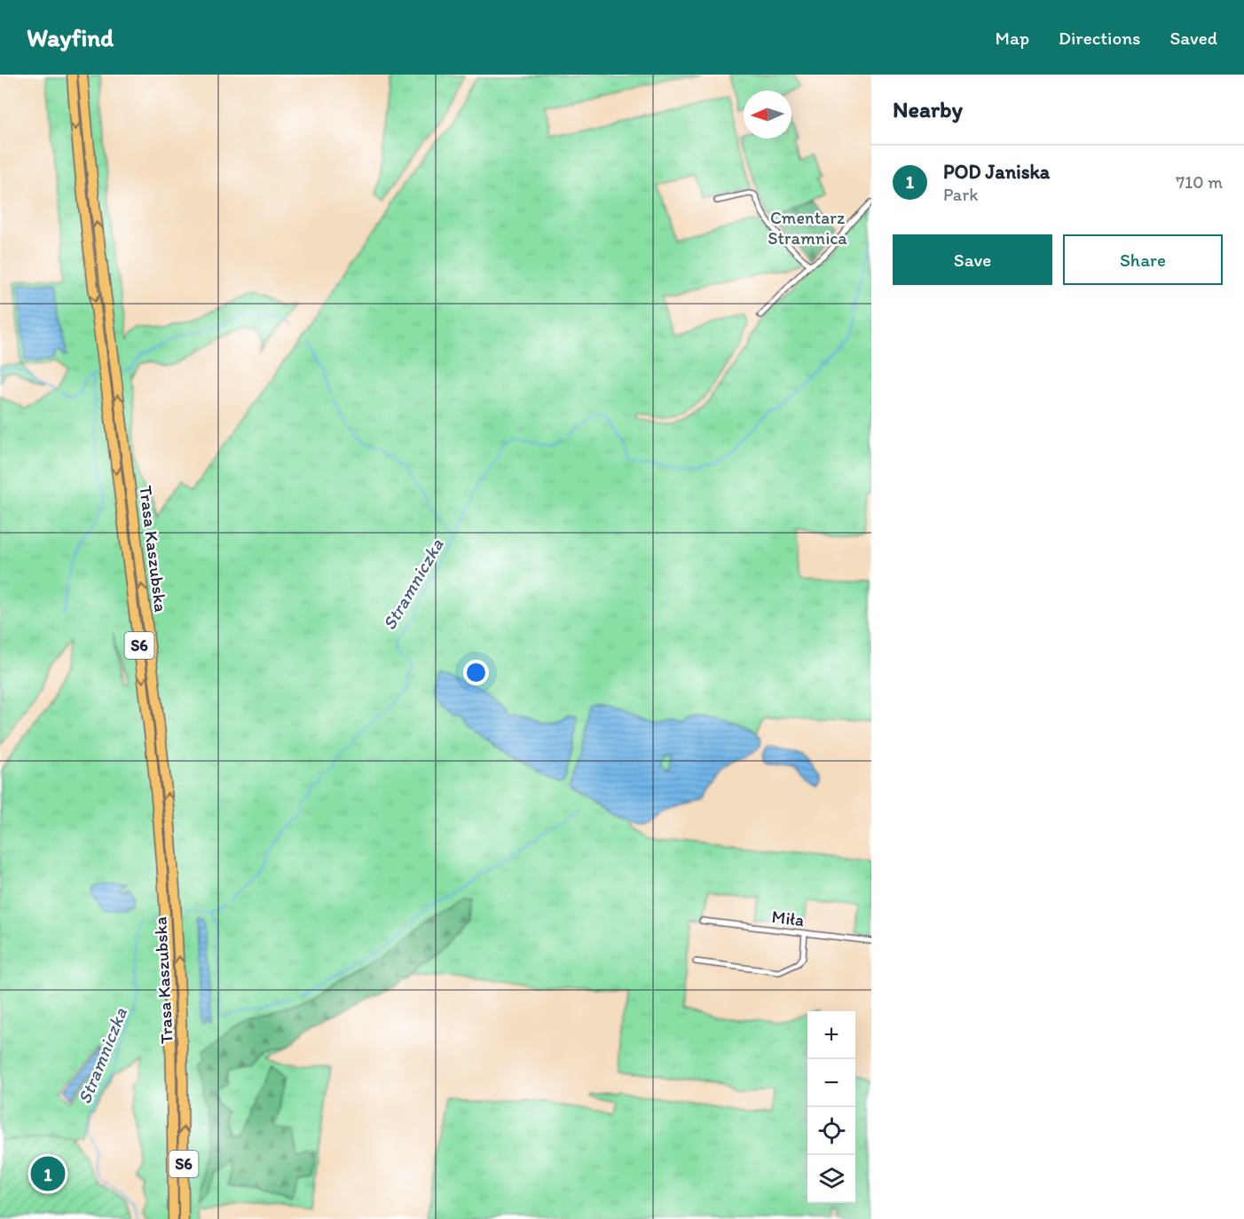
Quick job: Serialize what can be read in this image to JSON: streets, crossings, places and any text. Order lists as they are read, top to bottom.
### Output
{
  "streets": {
    "highway": ["Trasa Kaszubska", "S6"],
    "street": ["Miła"]
  },
  "water": ["Stramniczka"],
  "parks": ["Cmentarz Stramnica"],
  "north": "left",
  "page": {
    "header": "Wayfind",
    "nav": ["Map", "Directions", "Saved"],
    "heading": "Nearby",
    "list": [
      {
        "mark": "1",
        "name": "POD Janiska",
        "note": "Park",
        "value": "710 m"
      }
    ],
    "buttons": ["Save", "Share"],
    "map_buttons": ["+", "−"],
    "pins": "1"
  }
}
